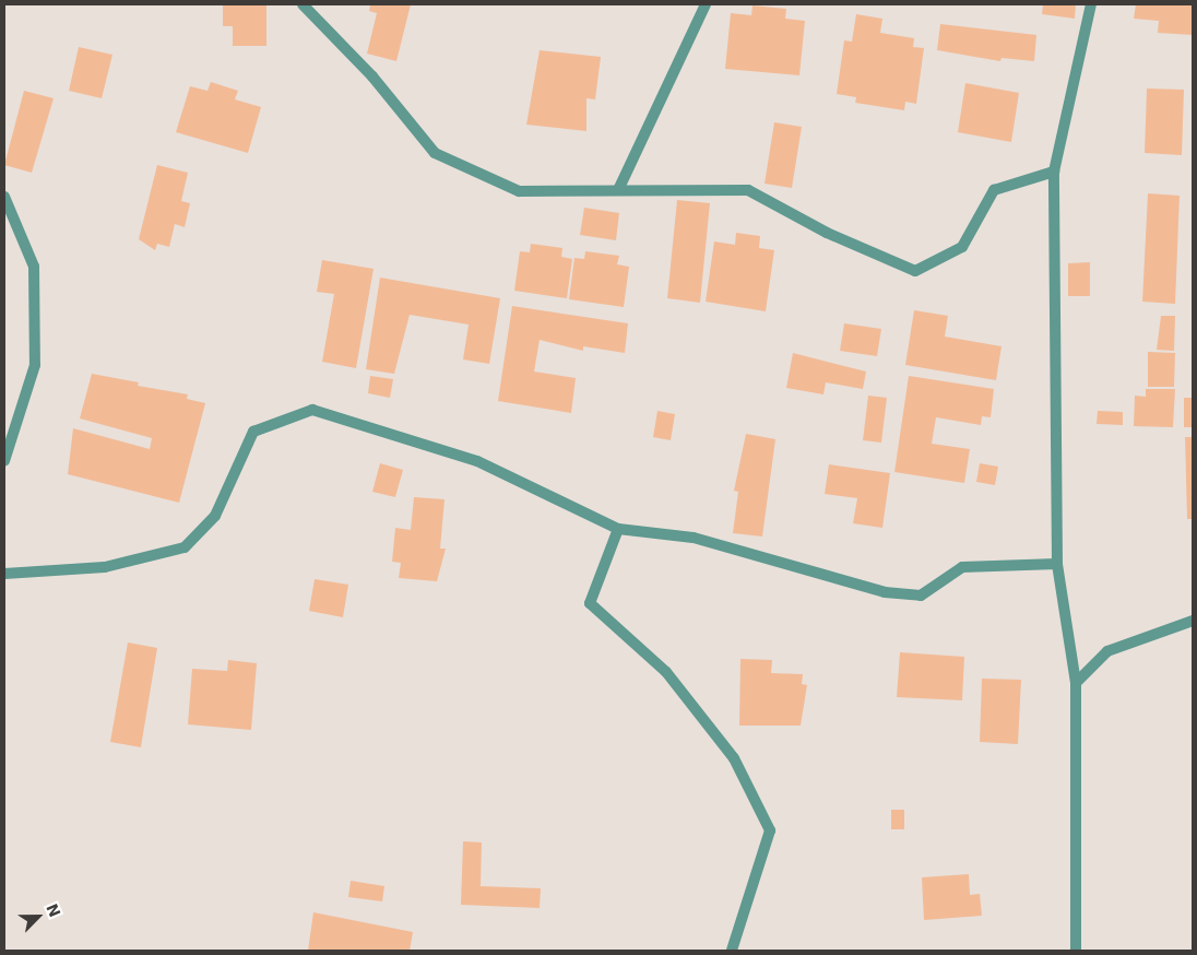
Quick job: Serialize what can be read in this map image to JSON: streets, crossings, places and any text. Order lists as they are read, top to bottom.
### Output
{
  "north": "top right"
}
